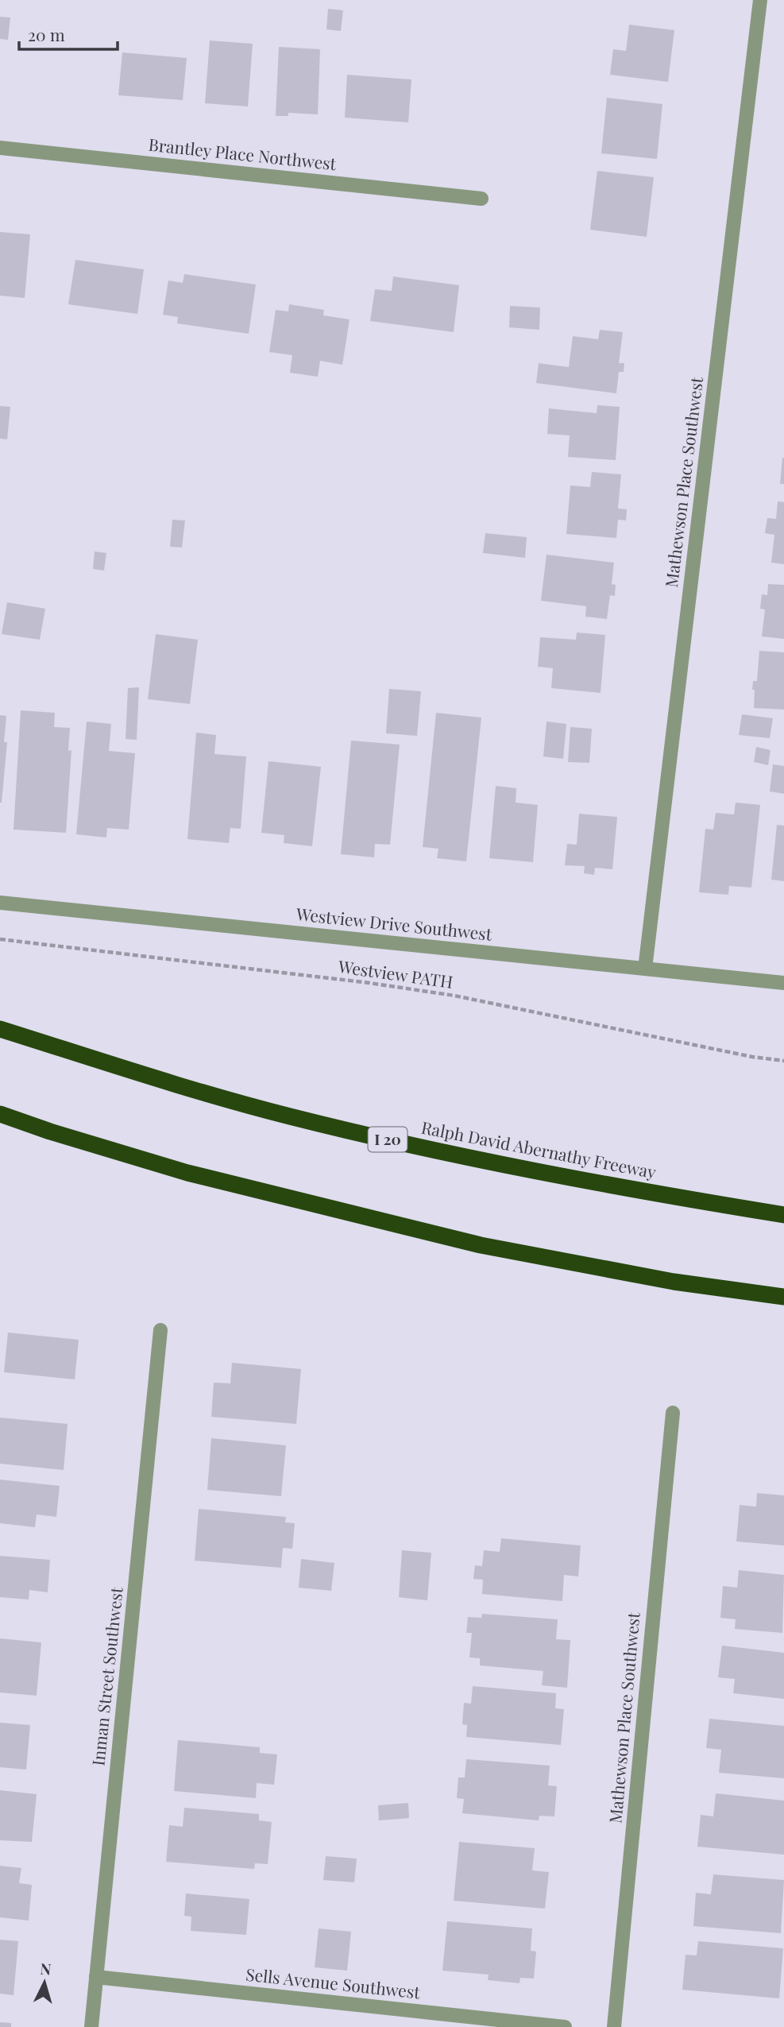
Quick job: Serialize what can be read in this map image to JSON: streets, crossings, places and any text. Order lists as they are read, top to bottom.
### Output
{
  "streets": {
    "highway": ["I 20", "Ralph David Abernathy Freeway"],
    "street": [
      "Brantley Place Northwest",
      "Mathewson Place Southwest",
      "Westview Drive Southwest",
      "Inman Street Southwest",
      "Sells Avenue Southwest"
    ],
    "path": ["Westview PATH"]
  },
  "crossings": [
    ["Mathewson Place Southwest", "Westview Drive Southwest"],
    ["Inman Street Southwest", "Sells Avenue Southwest"]
  ],
  "scale_bar": "20 m",
  "north": "top"
}
